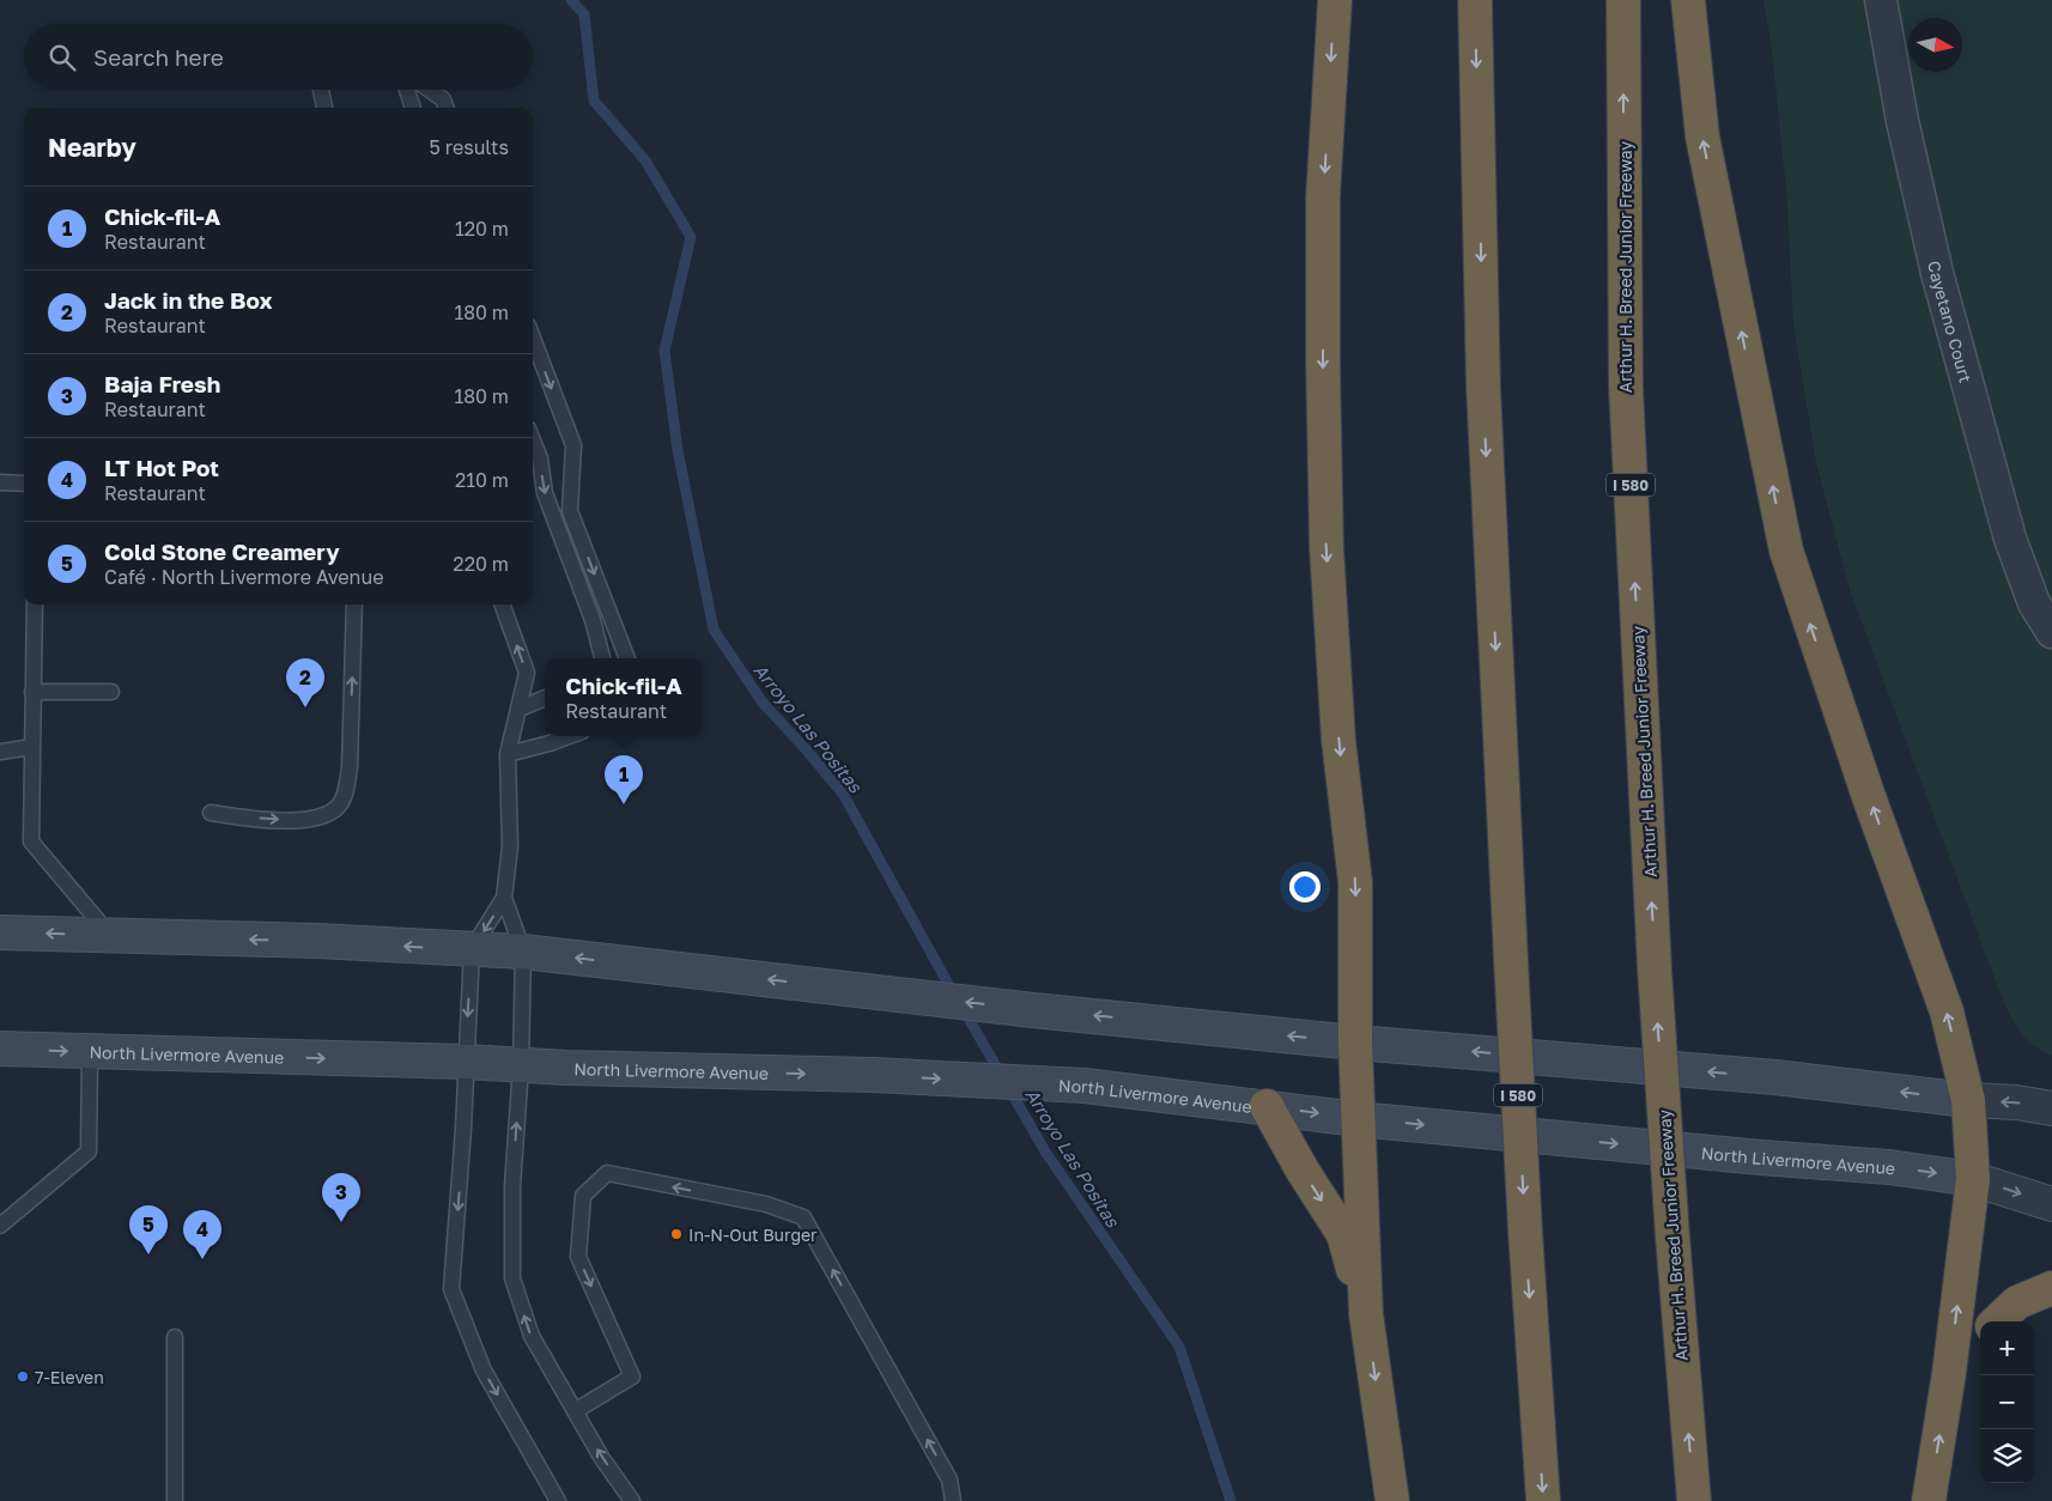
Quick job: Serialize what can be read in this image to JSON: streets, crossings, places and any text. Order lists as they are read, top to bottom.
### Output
{
  "streets": {
    "highway": ["Arthur H. Breed Junior Freeway", "I 580"],
    "main road": ["North Livermore Avenue"],
    "street": ["Cayetano Court"]
  },
  "water": ["Arroyo Las Positas"],
  "places": ["In-N-Out Burger", "7-Eleven"],
  "north": "right",
  "page": {
    "search": "Search here",
    "heading": ["Nearby", "5 results"],
    "list": [
      {
        "mark": "1",
        "name": "Chick-fil-A",
        "note": "Restaurant",
        "value": "120 m"
      },
      {
        "mark": "2",
        "name": "Jack in the Box",
        "note": "Restaurant",
        "value": "180 m"
      },
      {
        "mark": "3",
        "name": "Baja Fresh",
        "note": "Restaurant",
        "value": "180 m"
      },
      {
        "mark": "4",
        "name": "LT Hot Pot",
        "note": "Restaurant",
        "value": "210 m"
      },
      {
        "mark": "5",
        "name": "Cold Stone Creamery",
        "note": "Café · North Livermore Avenue",
        "value": "220 m"
      }
    ],
    "popup": ["Chick-fil-A", "Restaurant"],
    "pins": [
      "2",
      "1",
      "3",
      "5",
      "4"
    ],
    "map_buttons": ["+", "−"]
  }
}
